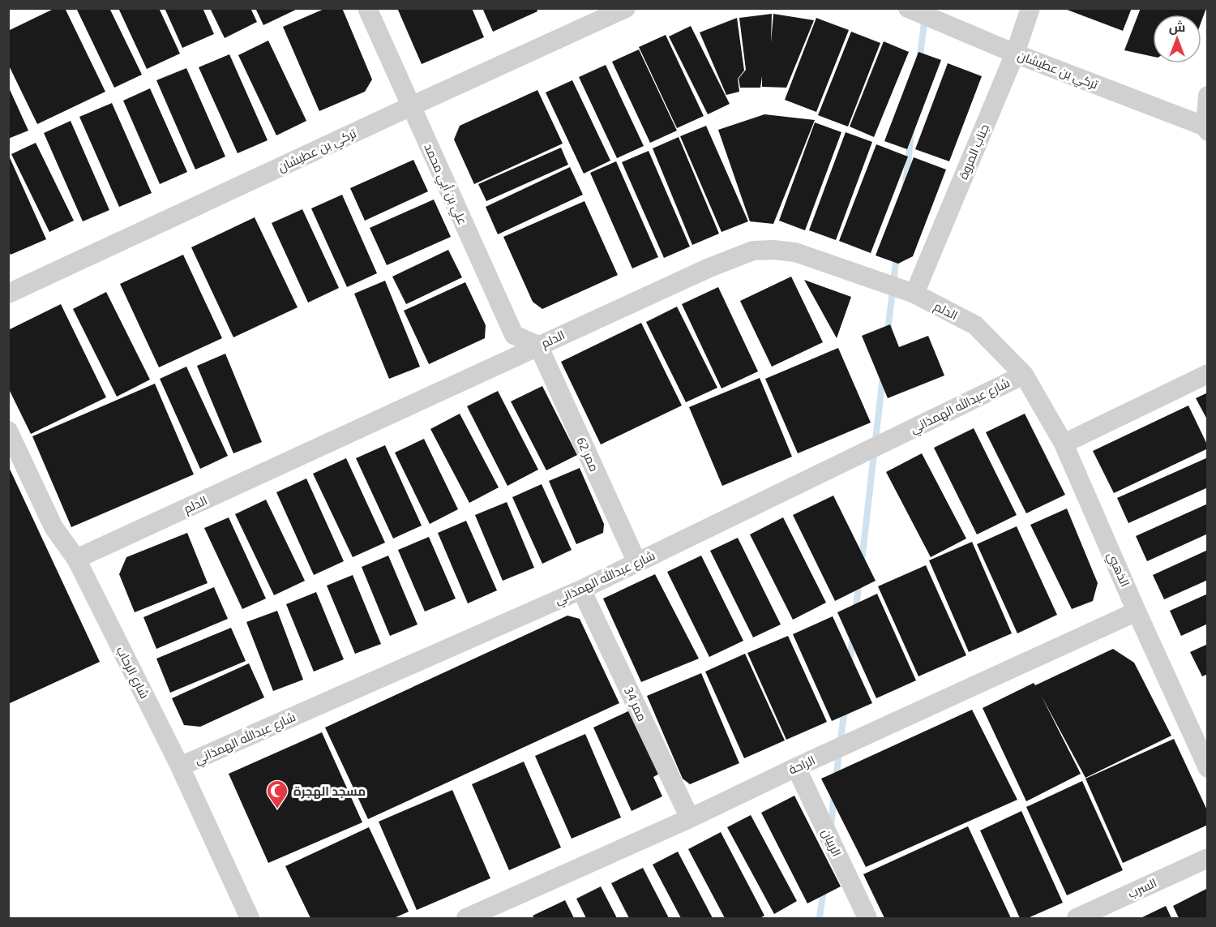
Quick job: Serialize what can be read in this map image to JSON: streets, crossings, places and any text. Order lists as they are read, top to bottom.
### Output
{
  "streets": {
    "street": [
      "تركي بن عطيشان",
      "جناب المروة",
      "علي بن أبي محمد",
      "الدلم",
      "شارع عبدالله الهمذاني",
      "ممر 62",
      "الذهبي",
      "شارع الرحاب",
      "ممر 34",
      "الراحة",
      "الربيان",
      "السرب"
    ]
  },
  "crossings": [
    ["تركي بن عطيشان", "جناب المروة"],
    ["تركي بن عطيشان", "علي بن أبي محمد"],
    ["جناب المروة", "الدلم"],
    ["علي بن أبي محمد", "الدلم"],
    ["علي بن أبي محمد", "ممر 62"],
    ["الدلم", "شارع عبدالله الهمذاني"],
    ["الدلم", "ممر 62"],
    ["الدلم", "الذهبي"],
    ["الدلم", "شارع الرحاب"],
    ["شارع عبدالله الهمذاني", "ممر 62"],
    ["شارع عبدالله الهمذاني", "الذهبي"],
    ["شارع عبدالله الهمذاني", "شارع الرحاب"],
    ["شارع عبدالله الهمذاني", "ممر 34"],
    ["الذهبي", "الراحة"],
    ["ممر 34", "الراحة"],
    ["الراحة", "الربيان"]
  ],
  "places": {
    "mosque": ["مسجد الهجرة"]
  },
  "north": "top"
}
